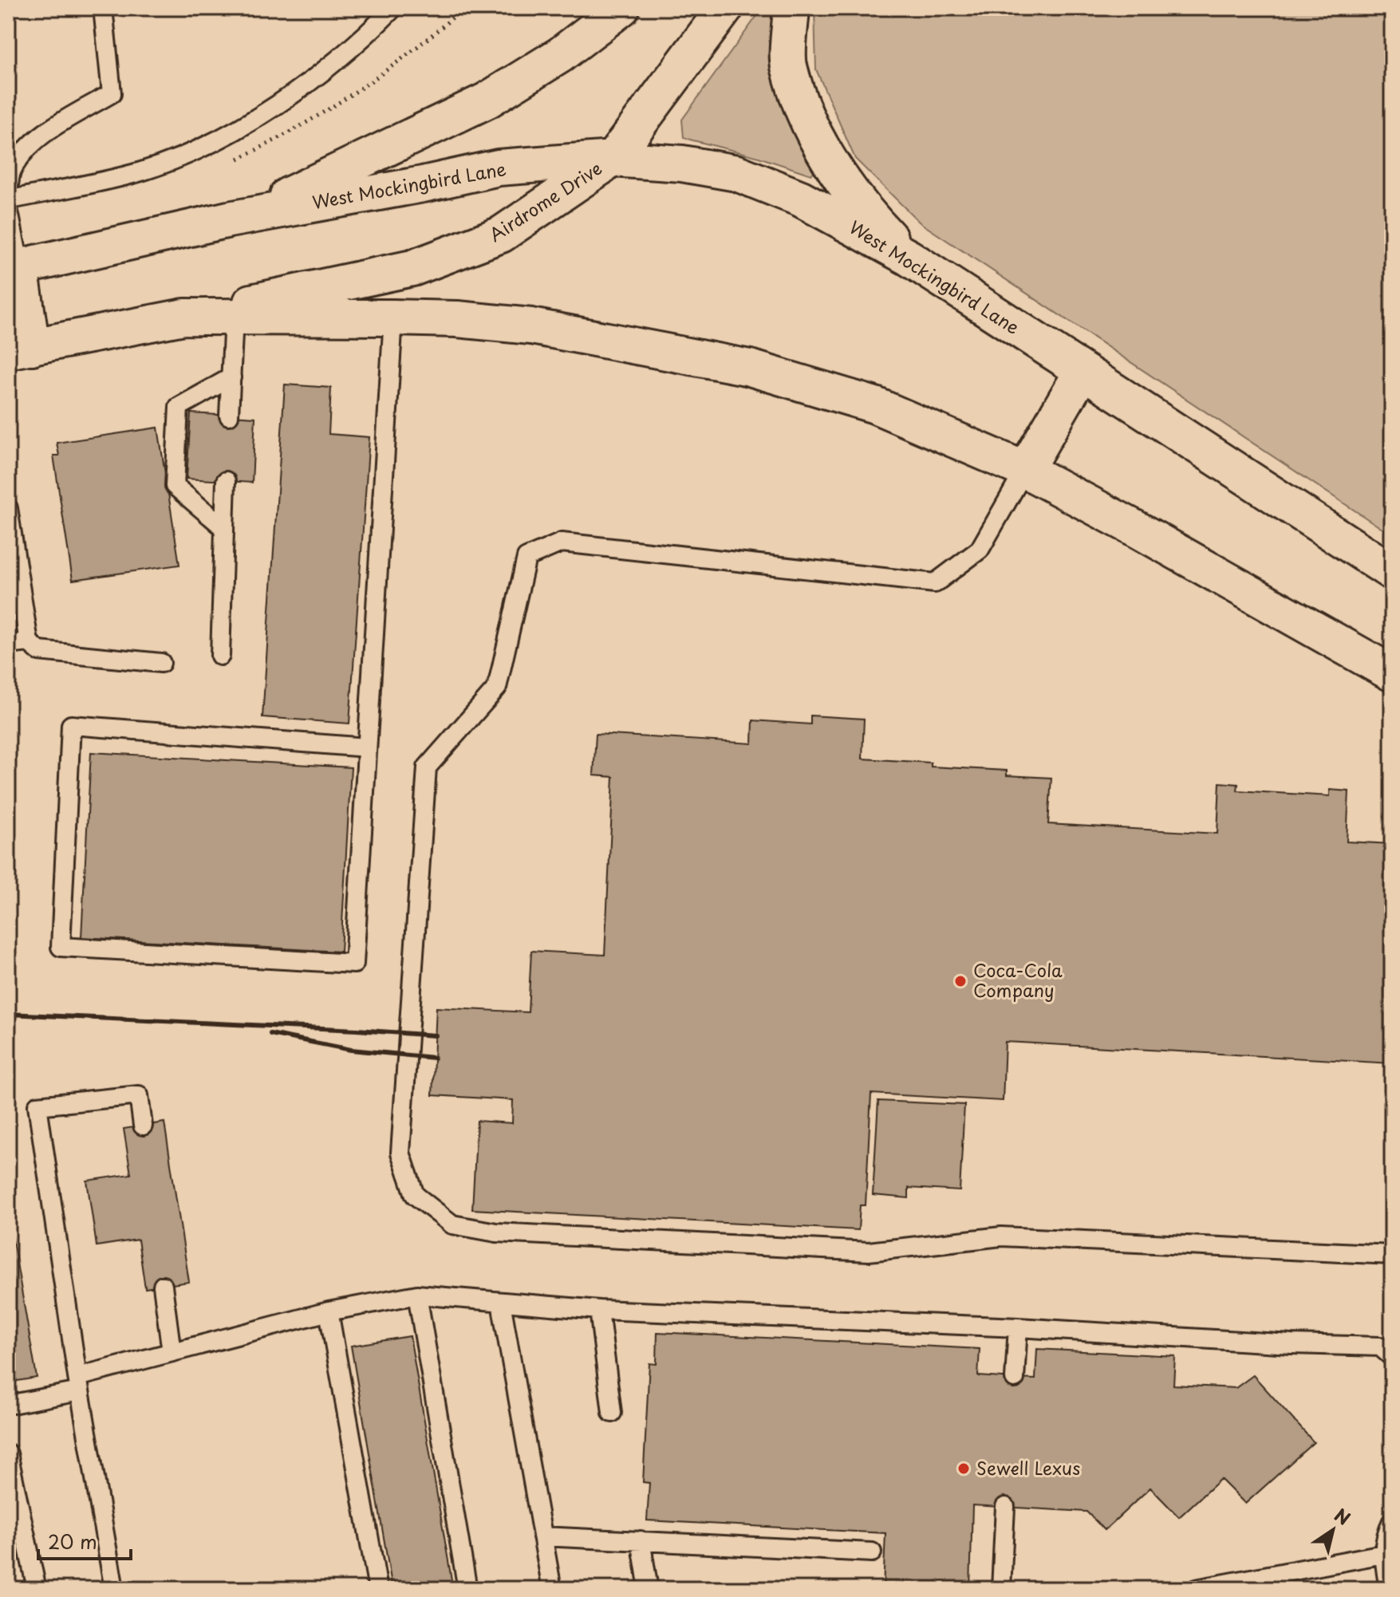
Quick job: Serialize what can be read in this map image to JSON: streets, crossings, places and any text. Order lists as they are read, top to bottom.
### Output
{
  "streets": {
    "main road": ["West Mockingbird Lane", "Airdrome Drive"]
  },
  "crossings": [
    ["West Mockingbird Lane", "Airdrome Drive"]
  ],
  "places": ["Coca-Cola Company", "Sewell Lexus"],
  "scale_bar": "20 m",
  "north": "top right"
}
